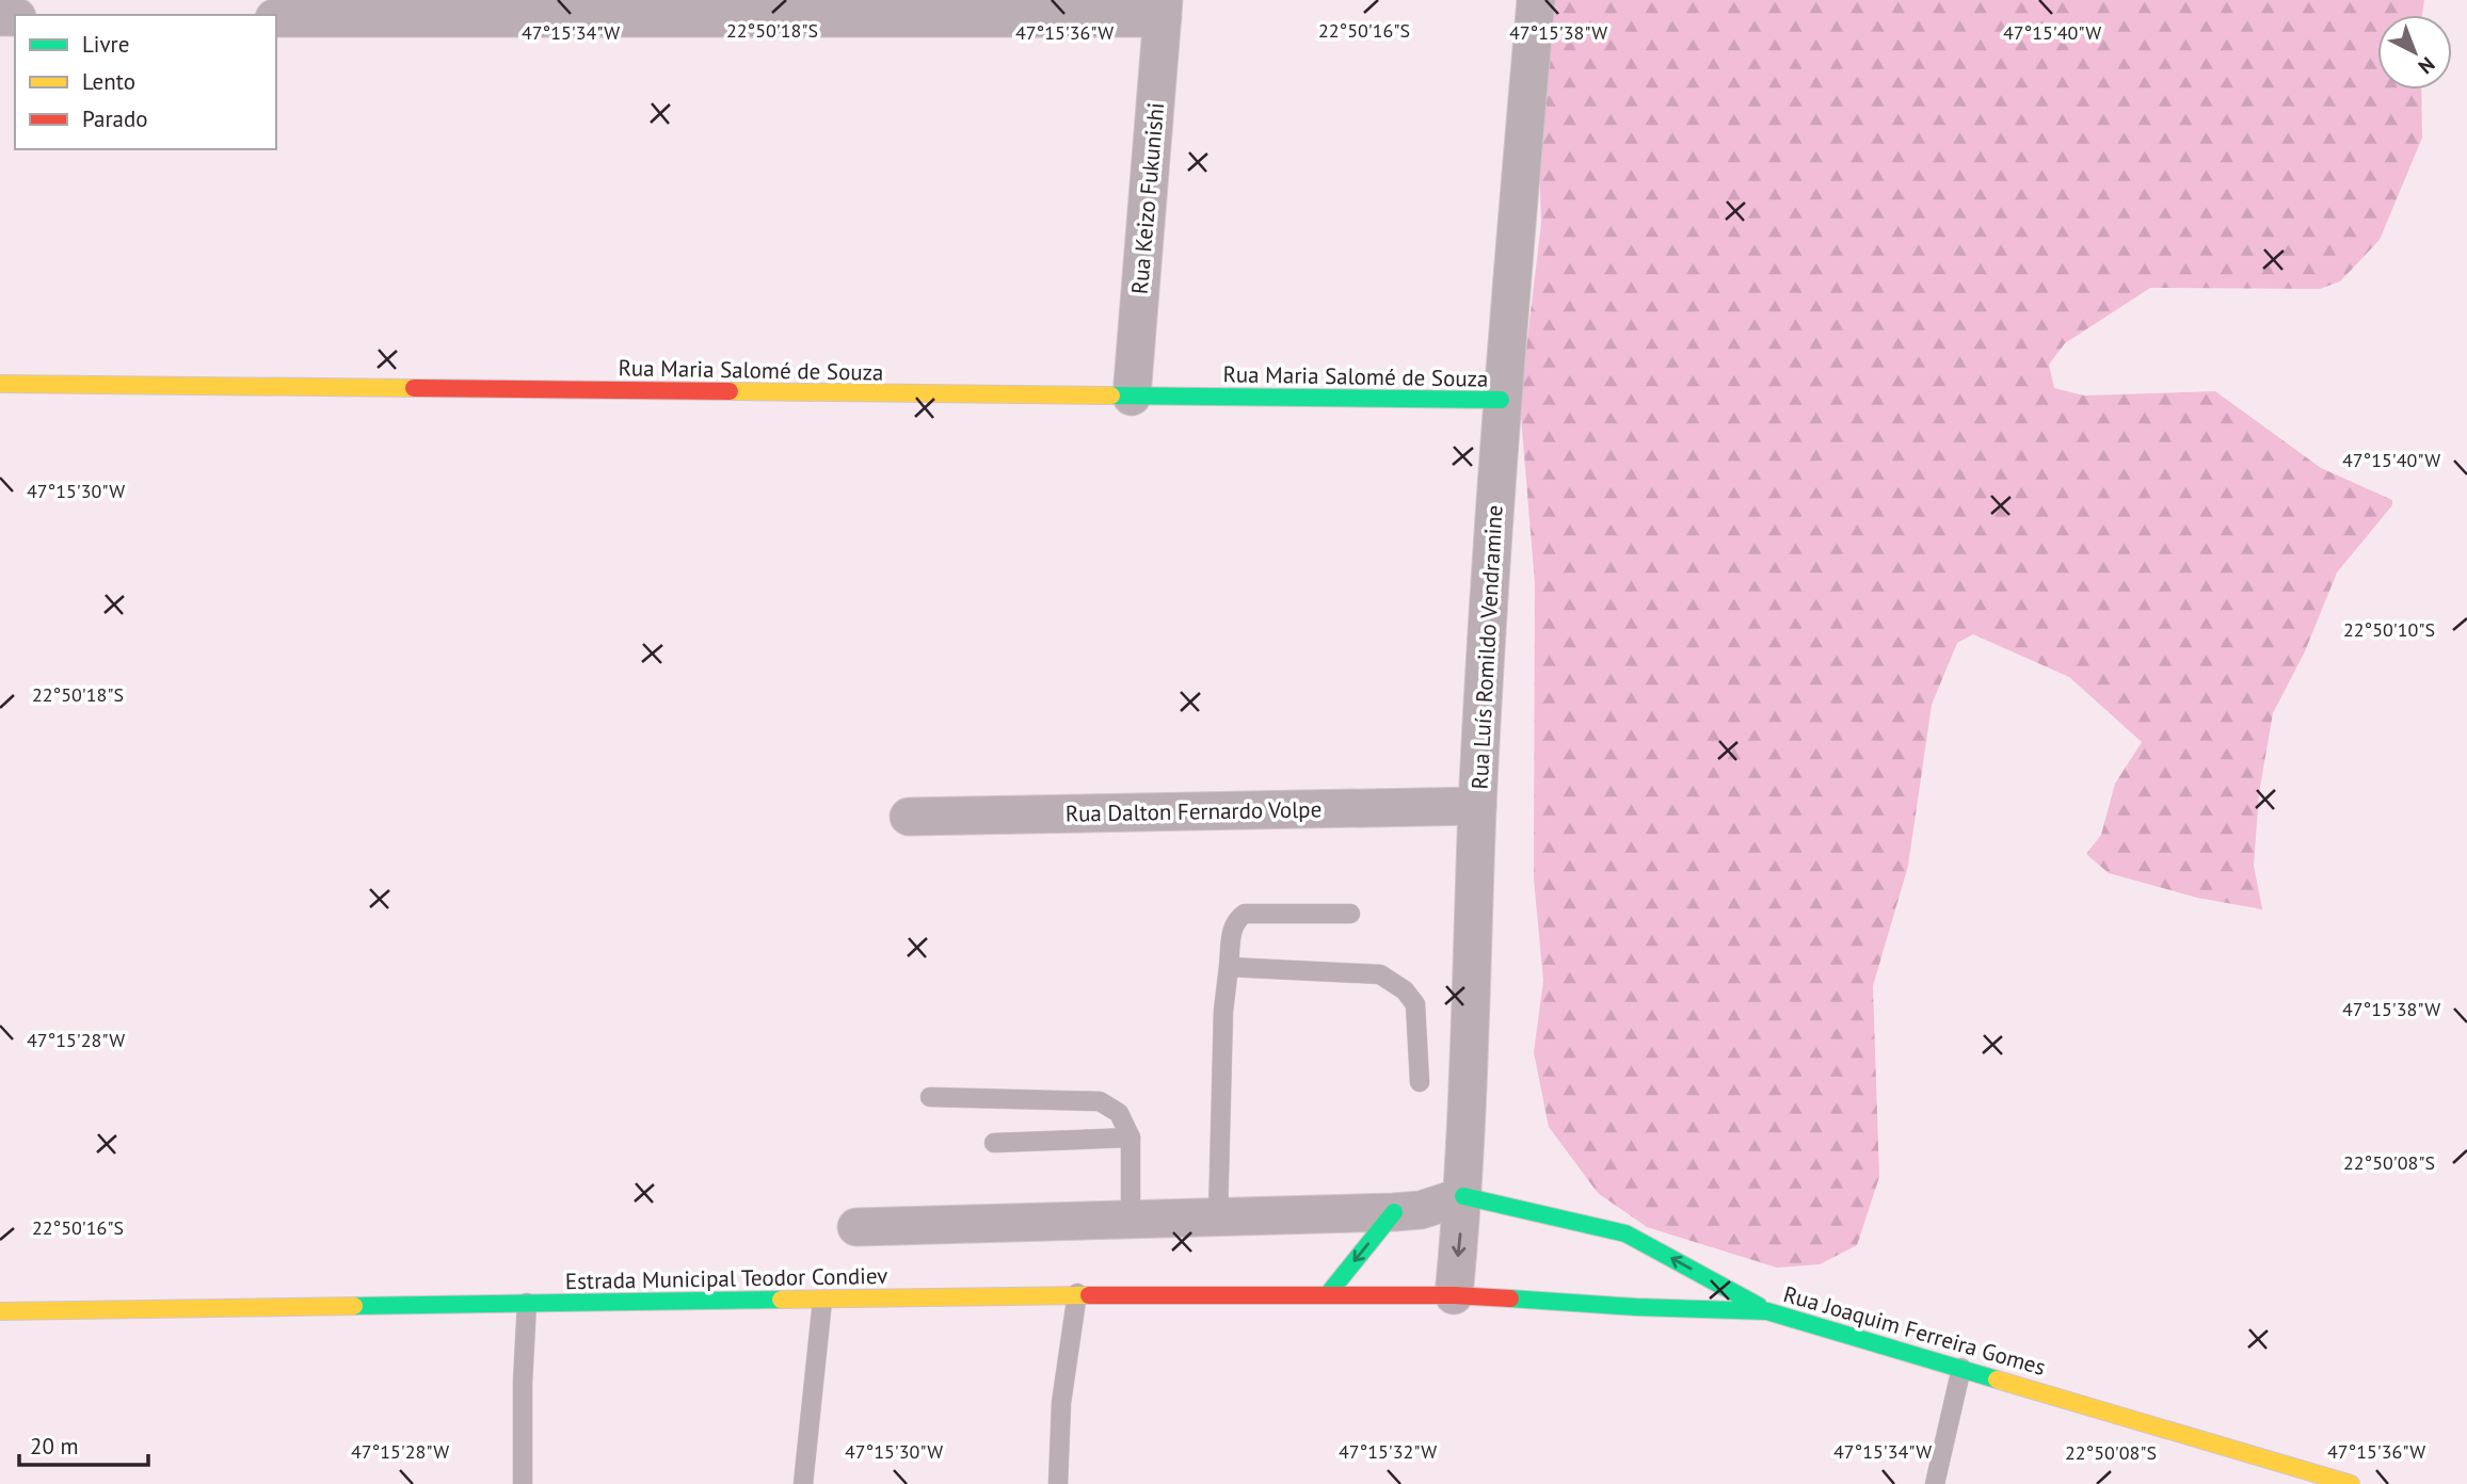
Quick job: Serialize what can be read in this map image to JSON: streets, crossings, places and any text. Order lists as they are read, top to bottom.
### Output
{
  "streets": {
    "main road": ["Rua Maria Salomé de Souza", "Estrada Municipal Teodor Condiev", "Rua Joaquim Ferreira Gomes"],
    "street": ["Rua Keizo Fukunishi", "Rua Luís Romildo Vendramine", "Rua Dalton Fernardo Volpe"]
  },
  "crossings": [
    ["Rua Keizo Fukunishi", "Rua Maria Salomé de Souza"],
    ["Rua Maria Salomé de Souza", "Rua Luís Romildo Vendramine"],
    ["Rua Luís Romildo Vendramine", "Rua Dalton Fernardo Volpe"],
    ["Rua Luís Romildo Vendramine", "Estrada Municipal Teodor Condiev"],
    ["Rua Luís Romildo Vendramine", "Rua Joaquim Ferreira Gomes"],
    ["Estrada Municipal Teodor Condiev", "Rua Joaquim Ferreira Gomes"]
  ],
  "legend": ["Livre", "Lento", "Parado"],
  "scale_bar": "20 m",
  "north": "bottom right",
  "coordinates": [
    "22°50'18\"S",
    "22°50'16\"S",
    "47°15'34\"W",
    "47°15'36\"W",
    "47°15'38\"W",
    "47°15'40\"W",
    "47°15'30\"W",
    "22°50'10\"S",
    "47°15'28\"W",
    "22°50'08\"S",
    "47°15'32\"W"
  ]
}
